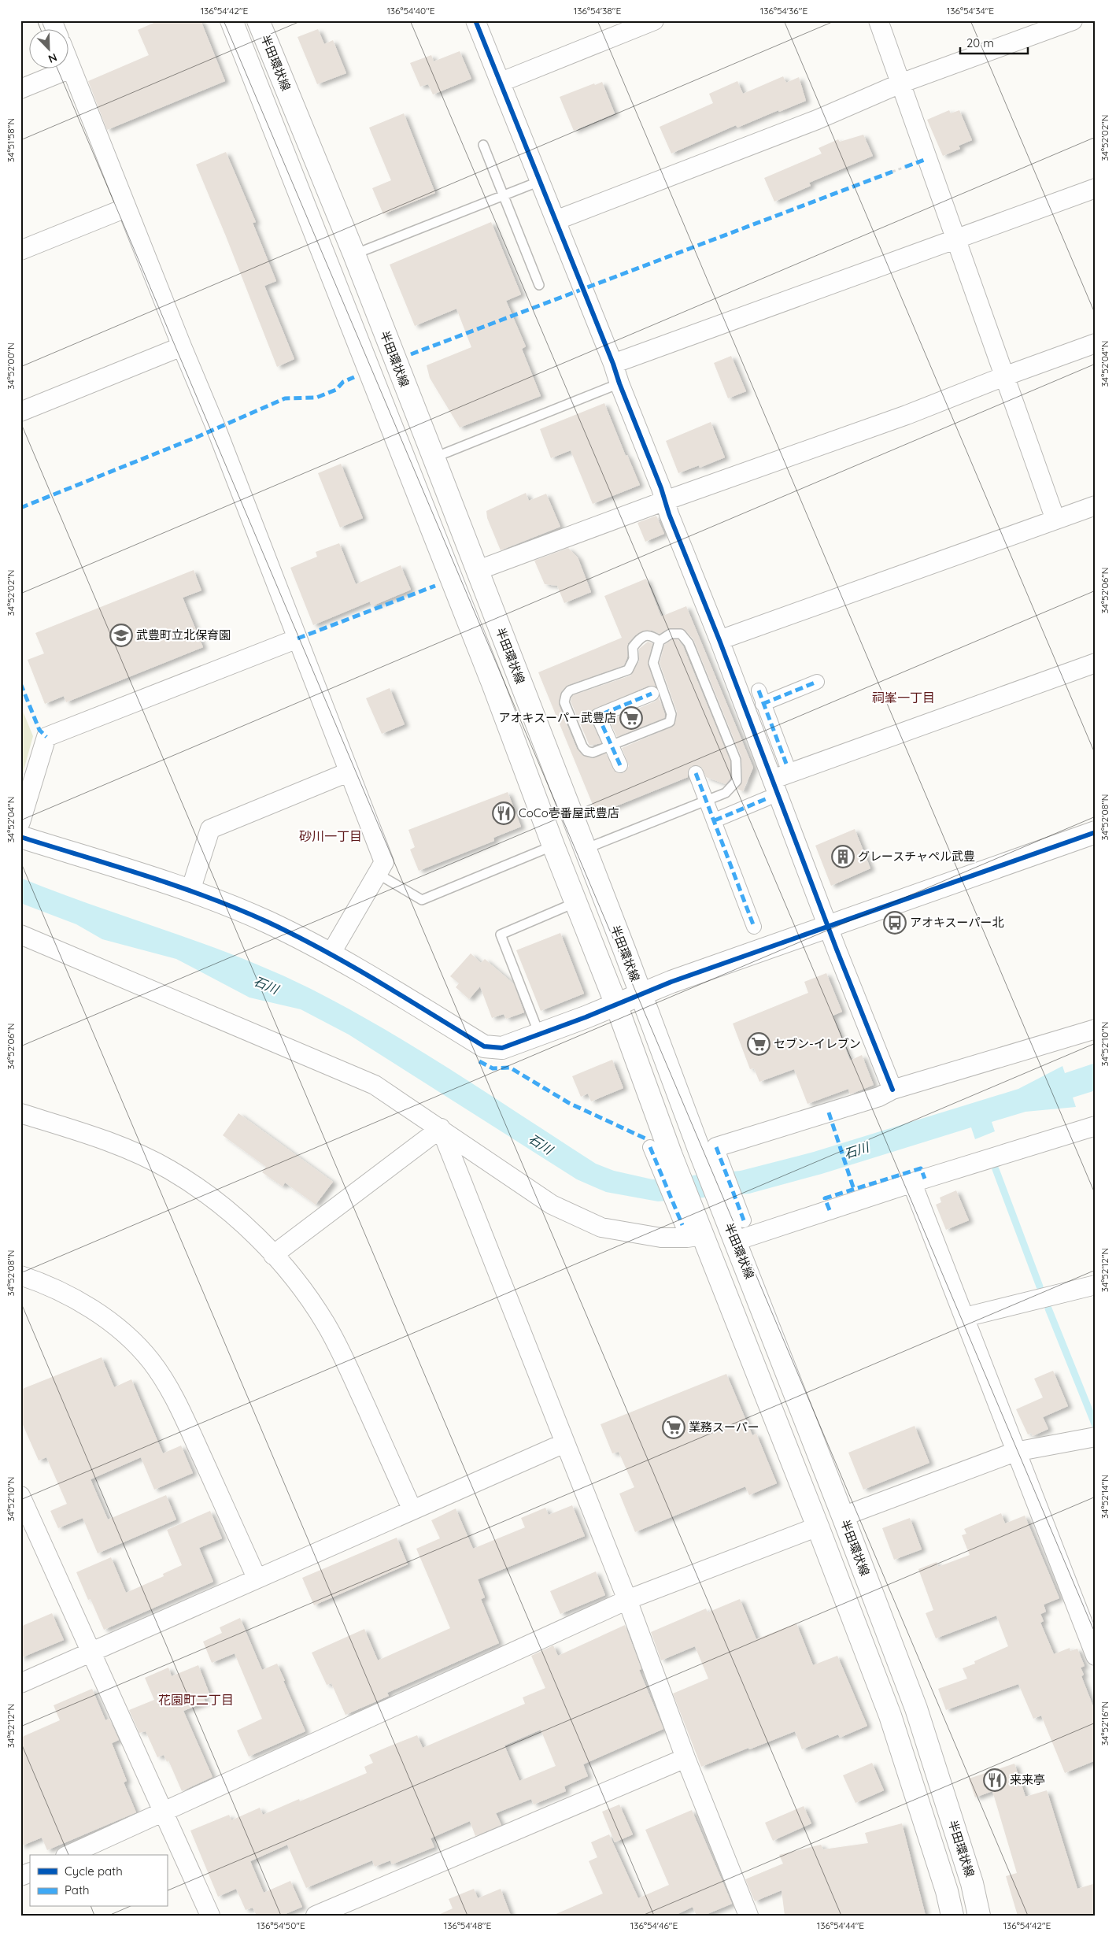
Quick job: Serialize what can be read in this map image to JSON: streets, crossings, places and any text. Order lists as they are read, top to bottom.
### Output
{
  "streets": {
    "main road": ["半田環状線"]
  },
  "districts": ["祠峯一丁目", "砂川一丁目", "花園町二丁目"],
  "water": ["石川"],
  "places": {
    "school or university": ["武豊町立北保育園"],
    "supermarket": ["アオキスーパー武豊店", "セブン-イレブン", "業務スーパー"],
    "restaurant": ["CoCo壱番屋武豊店", "来来亭"],
    "building": ["グレースチャペル武豊"],
    "bus stop": ["アオキスーパー北"]
  },
  "legend": ["Cycle path", "Path"],
  "scale_bar": "20 m",
  "north": "bottom right",
  "coordinates": [
    "136°54'42\"E",
    "136°54'40\"E",
    "136°54'38\"E",
    "136°54'36\"E",
    "136°54'34\"E",
    "34°52'02\"N",
    "34°51'58\"N",
    "34°52'04\"N",
    "34°52'00\"N",
    "34°52'06\"N",
    "34°52'08\"N",
    "34°52'10\"N",
    "34°52'12\"N",
    "34°52'14\"N",
    "34°52'16\"N",
    "136°54'50\"E",
    "136°54'48\"E",
    "136°54'46\"E",
    "136°54'44\"E"
  ]
}
